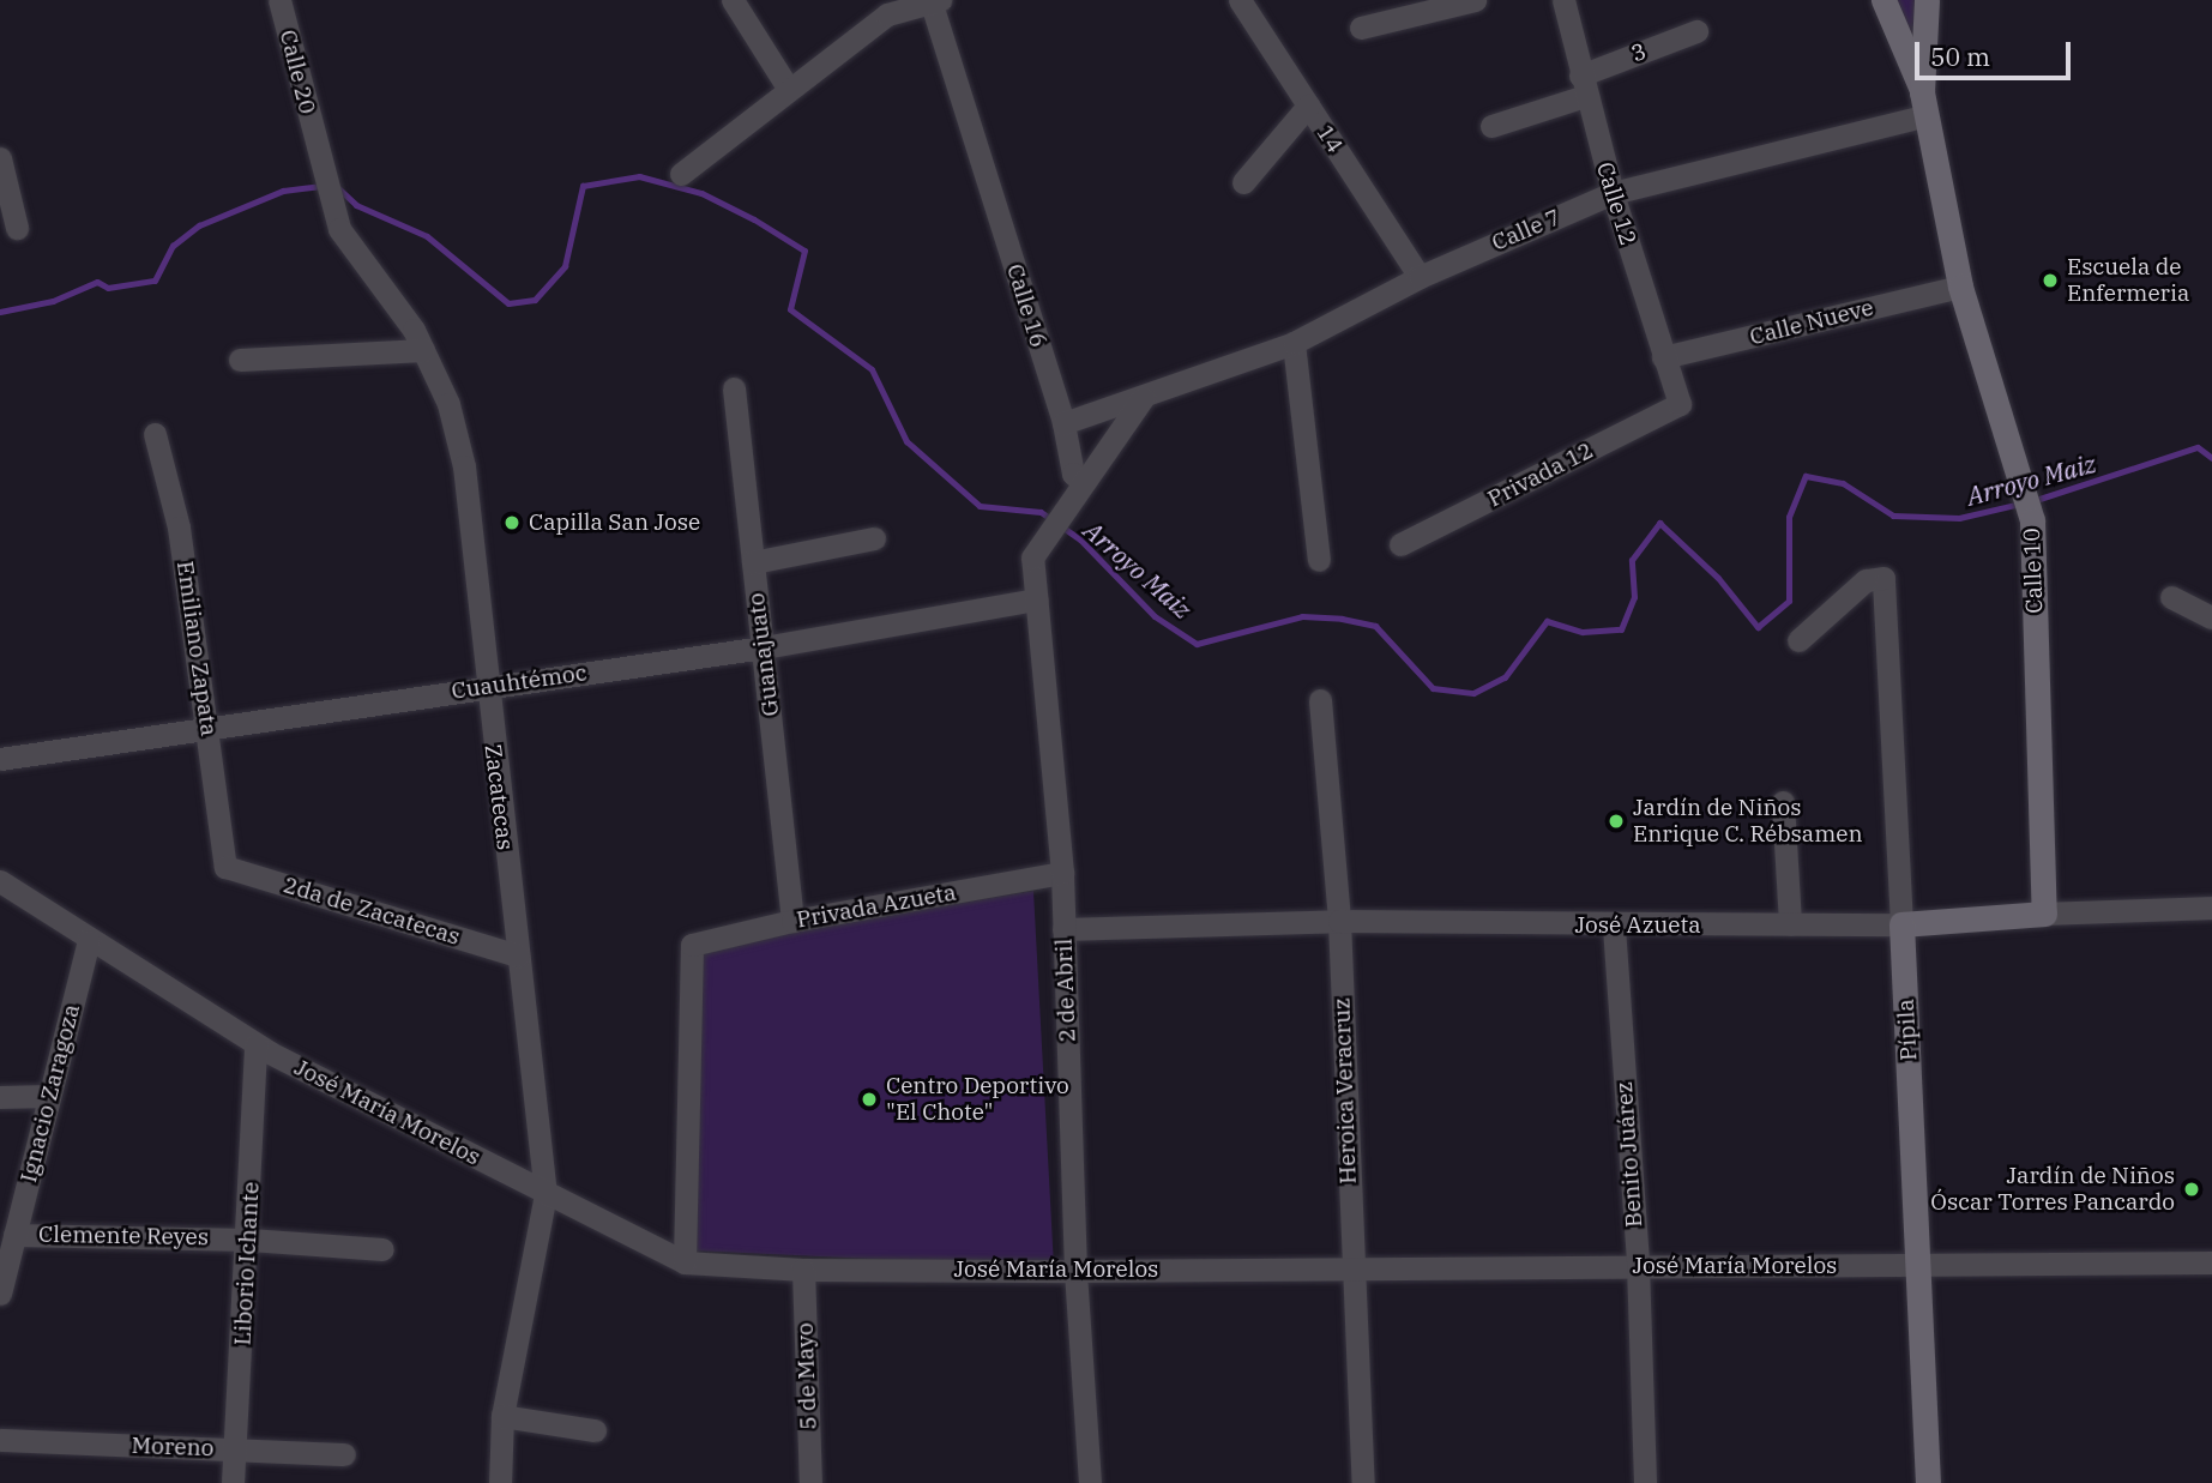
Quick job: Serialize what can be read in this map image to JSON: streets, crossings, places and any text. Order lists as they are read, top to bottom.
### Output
{
  "streets": {
    "main road": ["Calle 10", "José Azueta", "Pípila"],
    "street": [
      "3",
      "Calle 20",
      "14",
      "Calle 12",
      "Calle 7",
      "Calle 16",
      "Calle Nueve",
      "Privada 12",
      "Emiliano Zapata",
      "Guanajuato",
      "Cuauhtémoc",
      "Zacatecas",
      "Privada Azueta",
      "2da de Zacatecas",
      "2 de Abril",
      "Heroica Veracruz",
      "Ignacio Zaragoza",
      "José María Morelos",
      "Benito Juárez",
      "Clemente Reyes",
      "Liborio Ichante",
      "5 de Mayo",
      "Moreno"
    ]
  },
  "crossings": [
    ["3", "Calle 12"],
    ["Calle 20", "Zacatecas"],
    ["14", "Calle 7"],
    ["Calle 12", "Calle 7"],
    ["Calle 12", "Calle Nueve"],
    ["Calle 12", "Privada 12"],
    ["Calle 7", "Calle 16"],
    ["Calle 7", "Calle 10"],
    ["Calle Nueve", "Calle 10"],
    ["Calle 10", "José Azueta"],
    ["Emiliano Zapata", "Cuauhtémoc"],
    ["Emiliano Zapata", "2da de Zacatecas"],
    ["Guanajuato", "Cuauhtémoc"],
    ["Guanajuato", "Privada Azueta"],
    ["Cuauhtémoc", "Zacatecas"],
    ["Cuauhtémoc", "2 de Abril"],
    ["Zacatecas", "2da de Zacatecas"],
    ["Zacatecas", "José María Morelos"],
    ["Privada Azueta", "2 de Abril"],
    ["Privada Azueta", "José María Morelos"],
    ["José Azueta", "2 de Abril"],
    ["José Azueta", "Pípila"],
    ["José Azueta", "Heroica Veracruz"],
    ["José Azueta", "Benito Juárez"],
    ["2 de Abril", "José María Morelos"],
    ["Pípila", "José María Morelos"],
    ["Heroica Veracruz", "José María Morelos"],
    ["Ignacio Zaragoza", "José María Morelos"],
    ["Ignacio Zaragoza", "Clemente Reyes"],
    ["José María Morelos", "Benito Juárez"],
    ["José María Morelos", "Liborio Ichante"],
    ["José María Morelos", "5 de Mayo"],
    ["Clemente Reyes", "Liborio Ichante"],
    ["Liborio Ichante", "Moreno"]
  ],
  "water": ["Arroyo Maiz"],
  "places": [
    "Escuela de Enfermeria",
    "Capilla San Jose",
    "Jardín de Niños Enrique C. Rébsamen",
    "Centro Deportivo \"El Chote\"",
    "Jardín de Niños Óscar Torres Pancardo"
  ],
  "scale_bar": "50 m"
}
